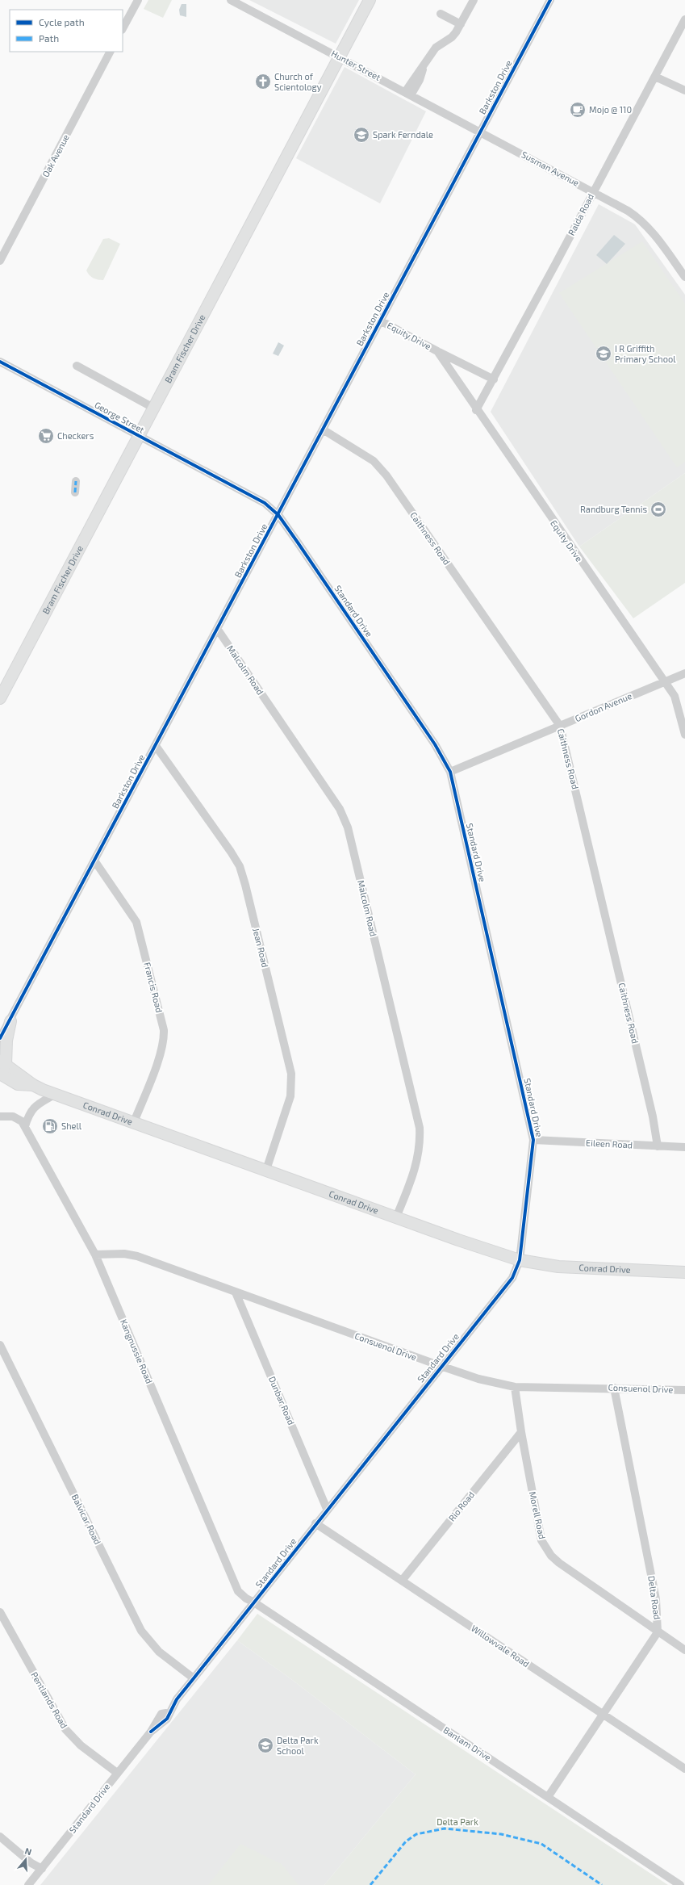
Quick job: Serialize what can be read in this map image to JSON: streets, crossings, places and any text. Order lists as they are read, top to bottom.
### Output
{
  "streets": {
    "street": [
      "Hunter Street",
      "Barkston Drive",
      "Oak Avenue",
      "Susman Avenue",
      "Ralda Road",
      "Equity Drive",
      "Bram Fischer Drive",
      "George Street",
      "Caithness Road",
      "Standard Drive",
      "Malcolm Road",
      "Gordon Avenue",
      "Jean Road",
      "Francis Road",
      "Conrad Drive",
      "Eileen Road",
      "Consuenol Drive",
      "Kangnussie Road",
      "Dunbar Road",
      "Rio Road",
      "Morell Road",
      "Balvicar Road",
      "Delta Road",
      "Willowvale Road",
      "Pentlands Road",
      "Bantam Drive"
    ]
  },
  "crossings": [
    ["Hunter Street", "Barkston Drive"],
    ["Hunter Street", "Susman Avenue"],
    ["Hunter Street", "Bram Fischer Drive"],
    ["Barkston Drive", "Susman Avenue"],
    ["Barkston Drive", "Equity Drive"],
    ["Barkston Drive", "Caithness Road"],
    ["Barkston Drive", "Standard Drive"],
    ["Barkston Drive", "Malcolm Road"],
    ["Barkston Drive", "Jean Road"],
    ["Barkston Drive", "Francis Road"],
    ["Susman Avenue", "Ralda Road"],
    ["Ralda Road", "Equity Drive"],
    ["Equity Drive", "Gordon Avenue"],
    ["Bram Fischer Drive", "George Street"],
    ["George Street", "Standard Drive"],
    ["Caithness Road", "Gordon Avenue"],
    ["Caithness Road", "Eileen Road"],
    ["Standard Drive", "Gordon Avenue"],
    ["Standard Drive", "Conrad Drive"],
    ["Standard Drive", "Eileen Road"],
    ["Standard Drive", "Consuenol Drive"],
    ["Standard Drive", "Kangnussie Road"],
    ["Standard Drive", "Dunbar Road"],
    ["Standard Drive", "Balvicar Road"],
    ["Standard Drive", "Willowvale Road"],
    ["Standard Drive", "Pentlands Road"],
    ["Standard Drive", "Bantam Drive"],
    ["Malcolm Road", "Conrad Drive"],
    ["Jean Road", "Conrad Drive"],
    ["Francis Road", "Conrad Drive"],
    ["Consuenol Drive", "Kangnussie Road"],
    ["Consuenol Drive", "Dunbar Road"],
    ["Consuenol Drive", "Morell Road"],
    ["Consuenol Drive", "Delta Road"],
    ["Kangnussie Road", "Bantam Drive"],
    ["Rio Road", "Morell Road"],
    ["Rio Road", "Willowvale Road"],
    ["Morell Road", "Delta Road"],
    ["Delta Road", "Willowvale Road"],
    ["Delta Road", "Bantam Drive"]
  ],
  "parks": ["Delta Park"],
  "places": {
    "church": ["Church of Scientology"],
    "cafe": ["Mojo @ 110"],
    "school or university": ["Spark Ferndale", "I R Griffith Primary School", "Delta Park School"],
    "supermarket": ["Checkers"],
    "sports": ["Randburg Tennis"],
    "fuel station": ["Shell"]
  },
  "legend": ["Cycle path", "Path"],
  "north": "top"
}
